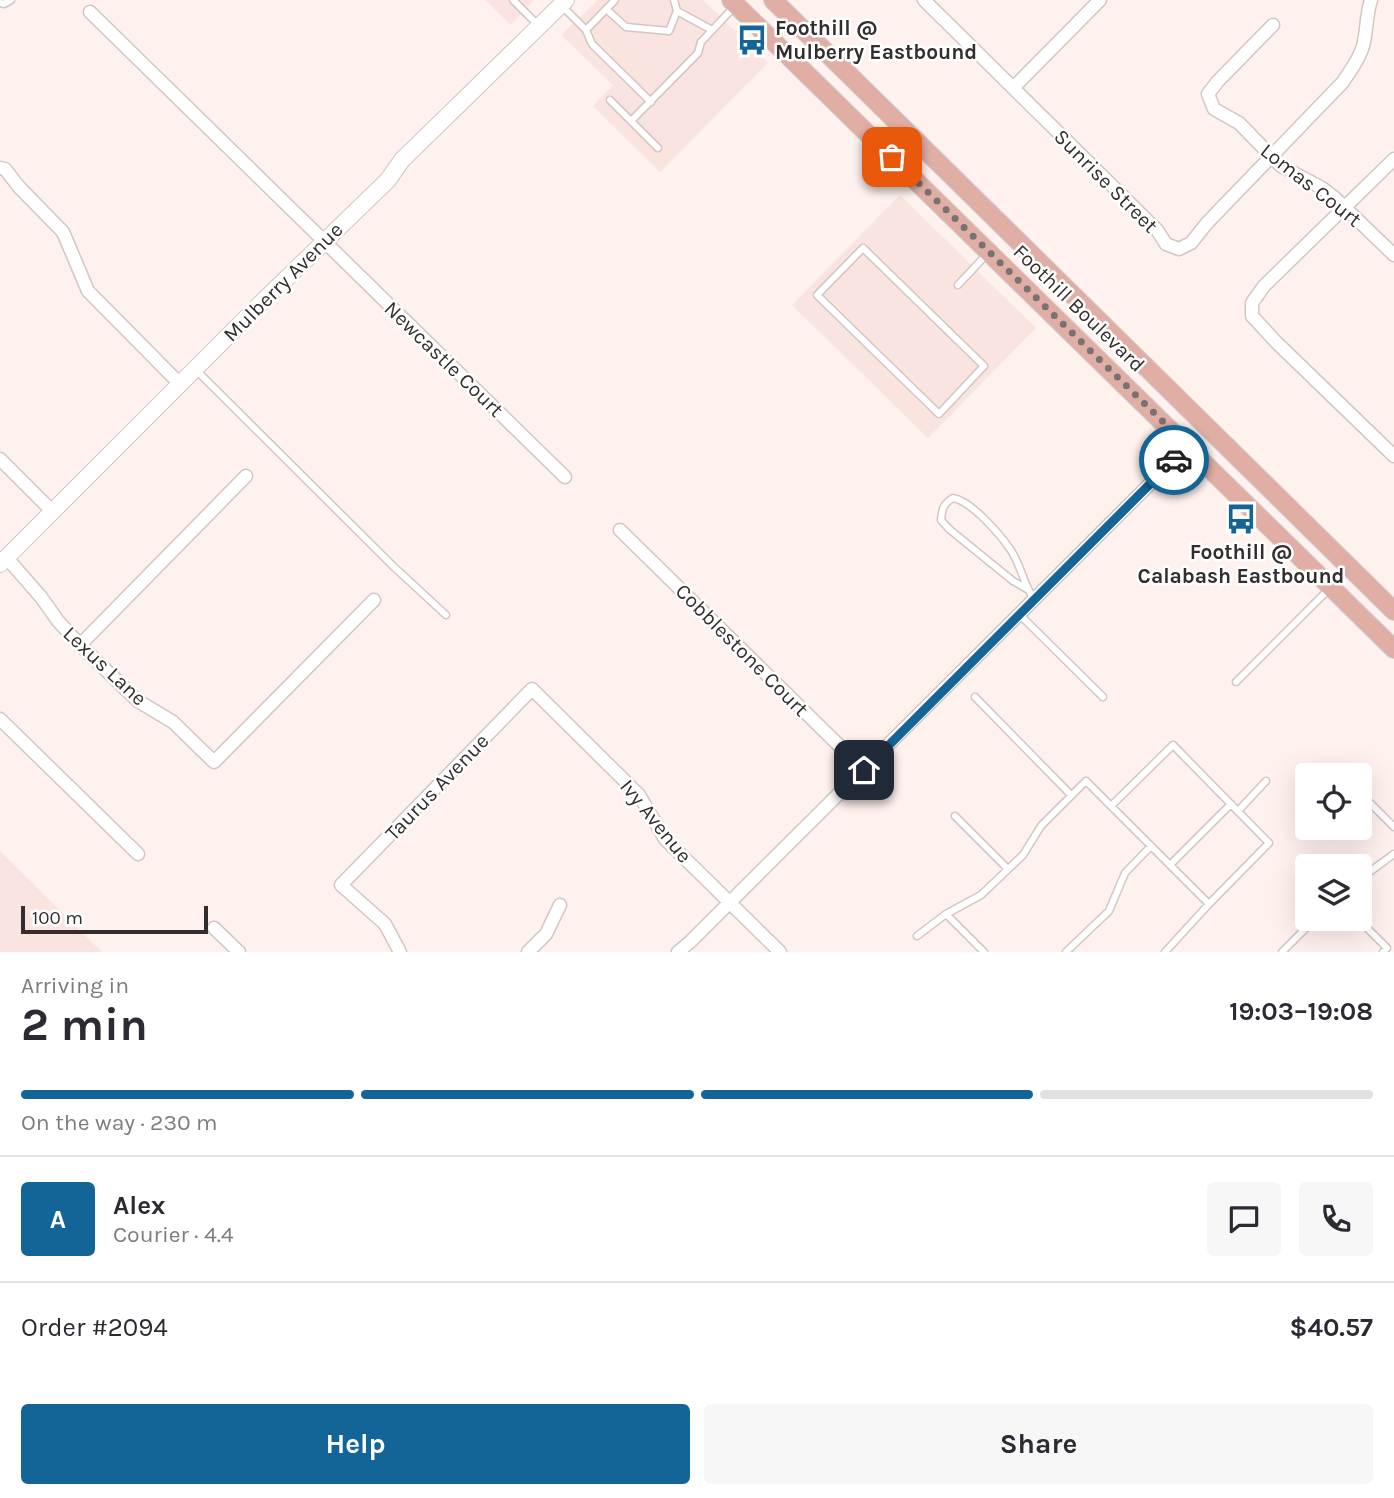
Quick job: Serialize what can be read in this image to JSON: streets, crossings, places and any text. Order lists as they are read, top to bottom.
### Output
{
  "streets": {
    "main road": ["Foothill Boulevard"],
    "street": [
      "Sunrise Street",
      "Lomas Court",
      "Mulberry Avenue",
      "Newcastle Court",
      "Cobblestone Court",
      "Lexus Lane",
      "Taurus Avenue",
      "Ivy Avenue"
    ]
  },
  "crossings": [
    ["Sunrise Street", "Lomas Court"],
    ["Mulberry Avenue", "Newcastle Court"],
    ["Mulberry Avenue", "Lexus Lane"],
    ["Taurus Avenue", "Ivy Avenue"]
  ],
  "places": {
    "bus stop": ["Foothill @ Mulberry Eastbound", "Foothill @ Calabash Eastbound"]
  },
  "scale_bar": "100 m",
  "page": {
    "scale": "100 m",
    "heading": ["2 min", "Arriving in", "19:03–19:08"],
    "panel": [
      "Alex",
      "Courier · 4.4",
      "Order #2094",
      "$40.57"
    ],
    "bar": "On the way · 230 m",
    "round": "A",
    "buttons": ["Help", "Share"]
  }
}
